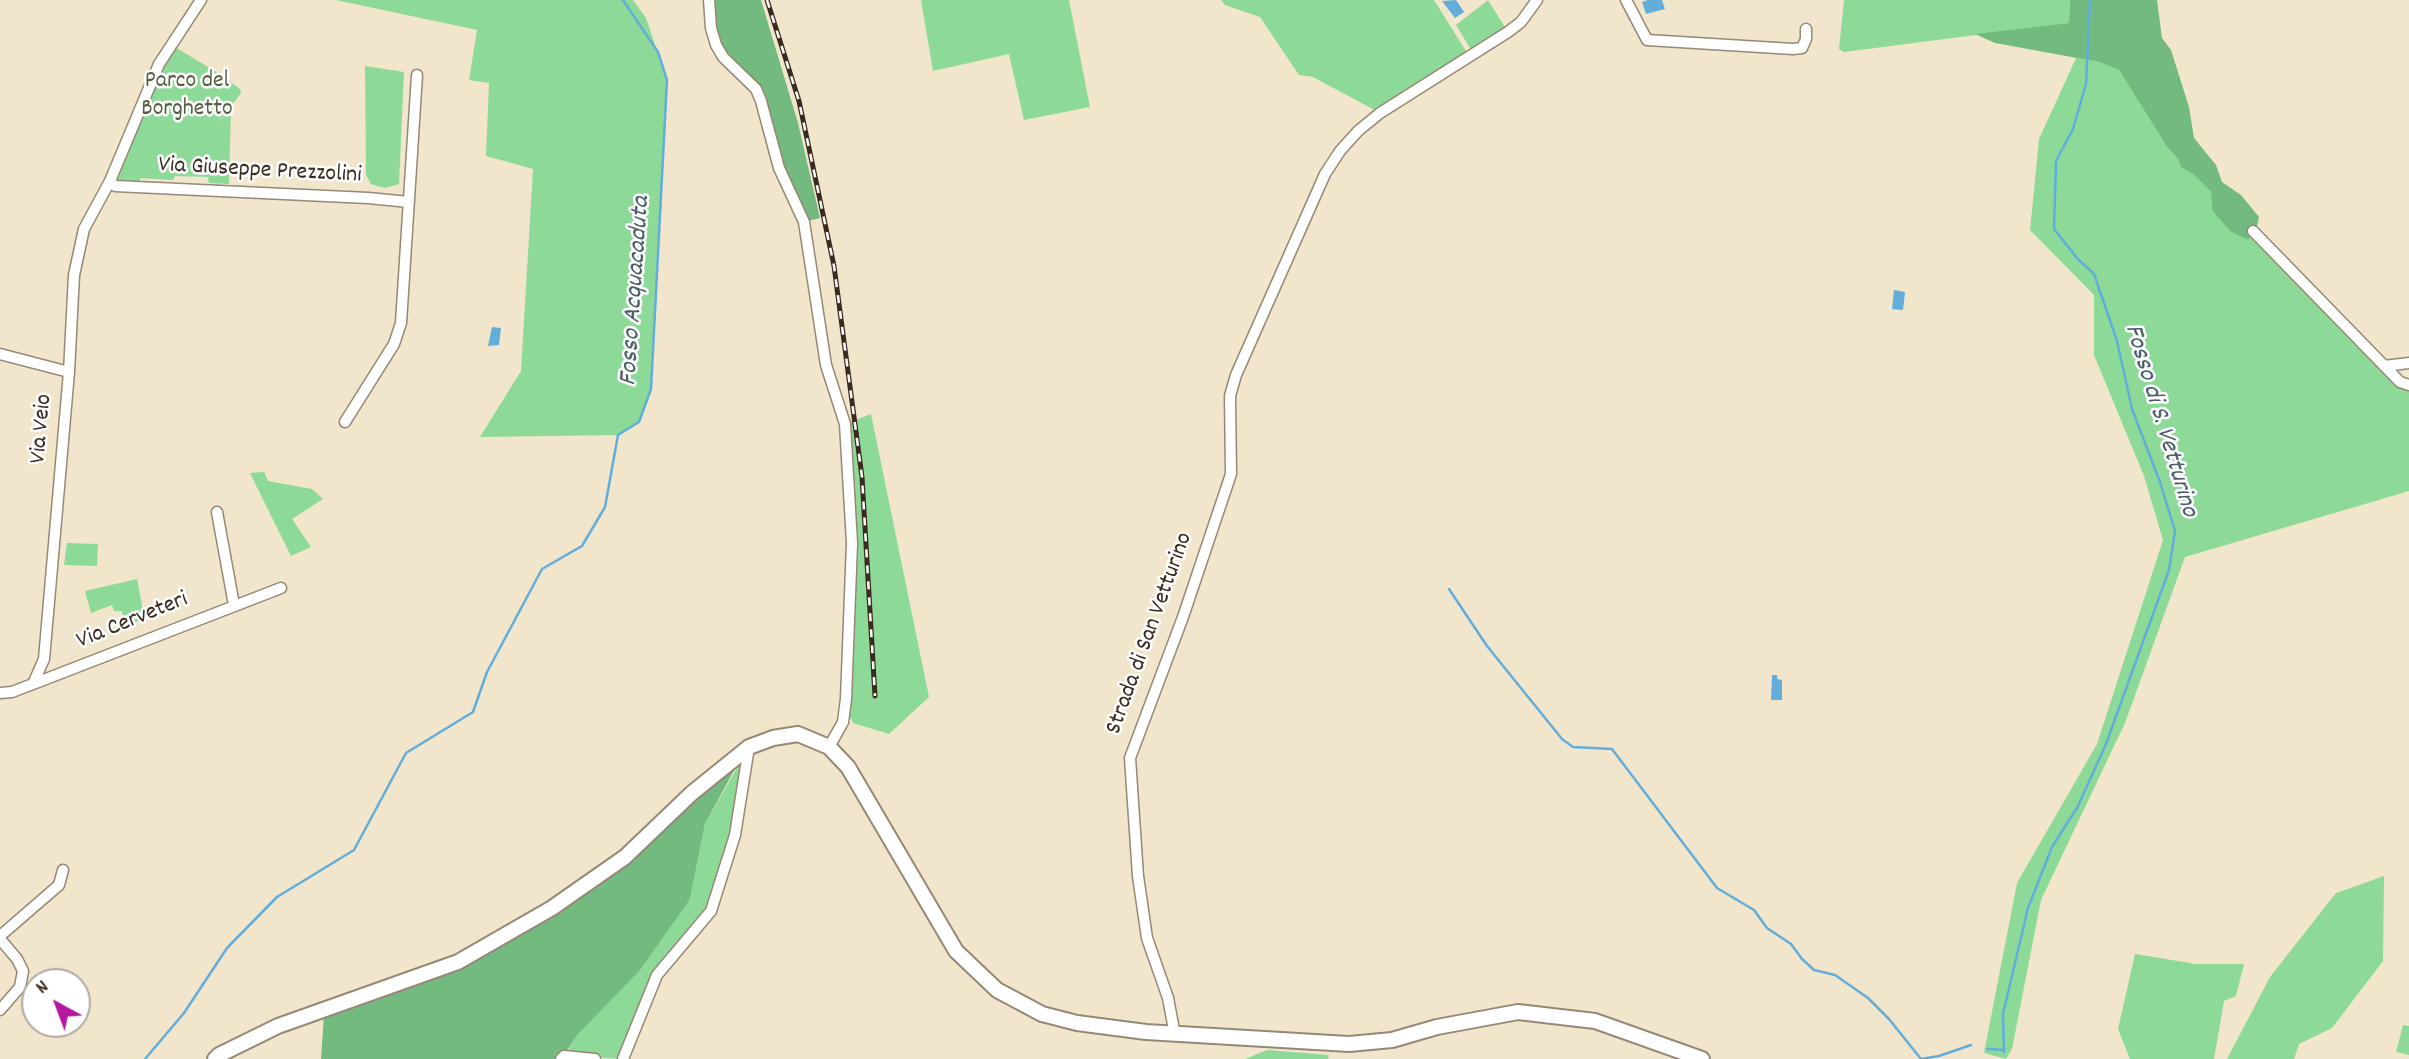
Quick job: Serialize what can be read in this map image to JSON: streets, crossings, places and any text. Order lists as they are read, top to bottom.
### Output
{
  "streets": {
    "street": [
      "Via Giuseppe Prezzolini",
      "Via Veio",
      "Via Cerveteri",
      "Strada di San Vetturino"
    ]
  },
  "crossings": [
    ["Via Giuseppe Prezzolini", "Via Veio"],
    ["Via Veio", "Via Cerveteri"]
  ],
  "water": ["Fosso Acquacaduta", "Fosso di S. Vetturino"],
  "parks": ["Parco del Borghetto"],
  "north": "top left"
}
